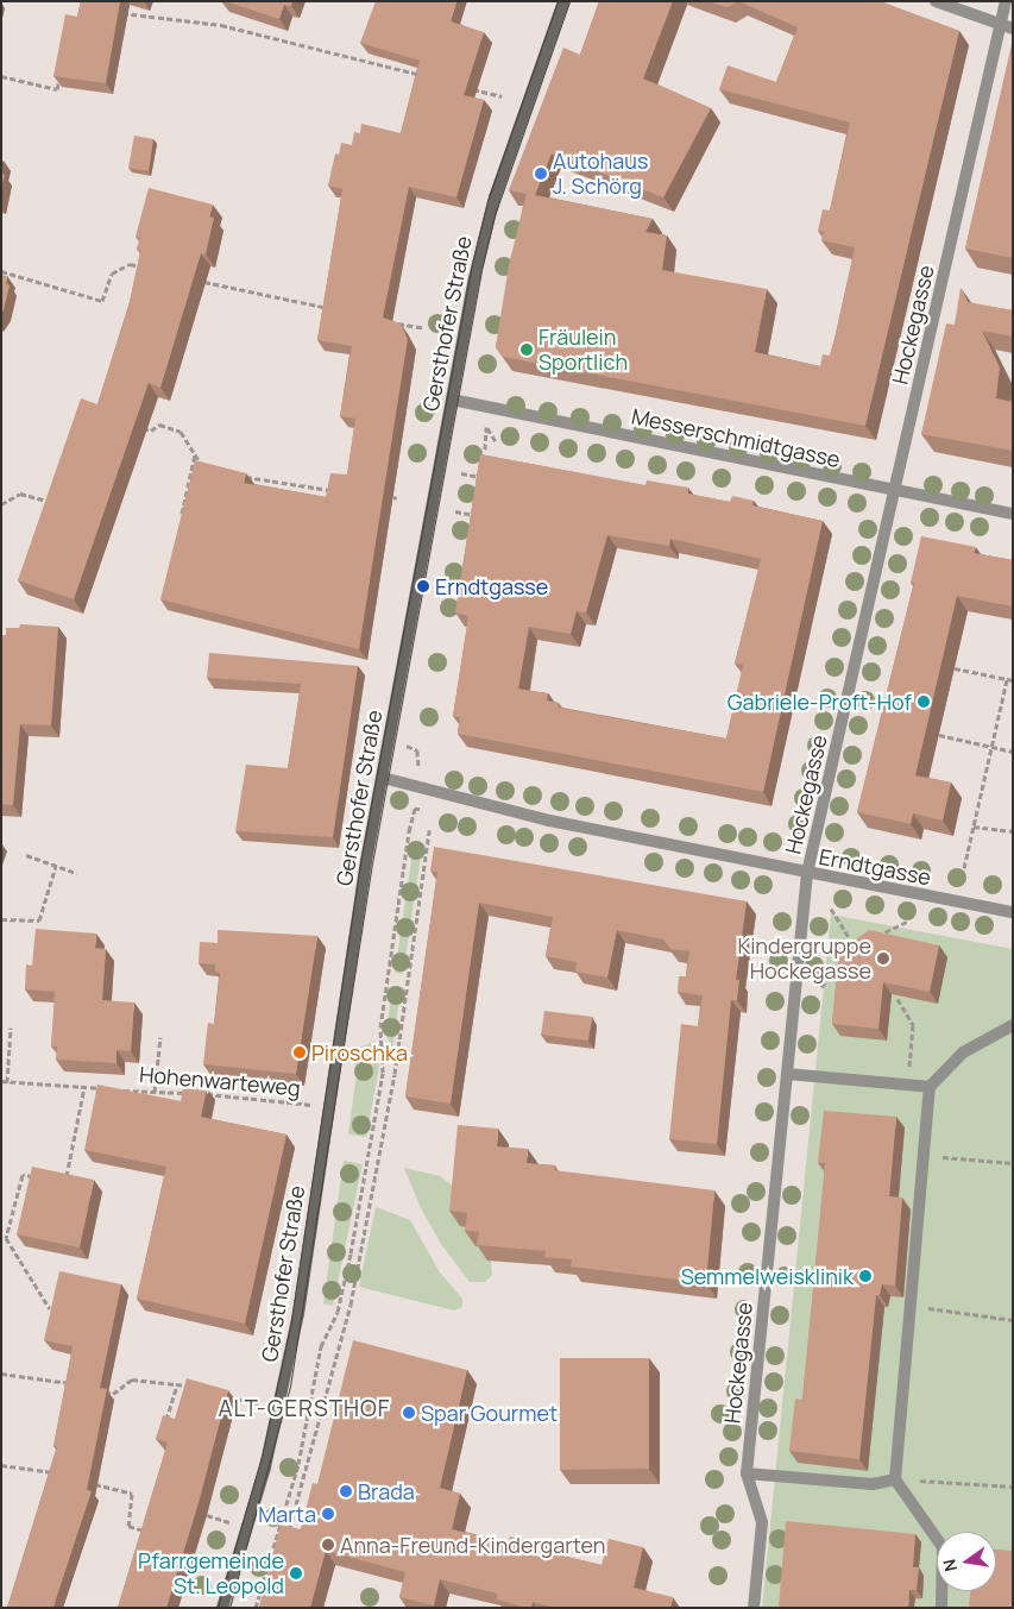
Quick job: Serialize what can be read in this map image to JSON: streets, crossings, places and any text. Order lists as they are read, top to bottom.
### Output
{
  "streets": {
    "street": [
      "Gersthofer Straße",
      "Hockegasse",
      "Messerschmidtgasse",
      "Erndtgasse"
    ],
    "path": ["Hohenwarteweg"]
  },
  "crossings": [
    ["Gersthofer Straße", "Messerschmidtgasse"],
    ["Gersthofer Straße", "Erndtgasse"],
    ["Gersthofer Straße", "Hohenwarteweg"],
    ["Hockegasse", "Messerschmidtgasse"],
    ["Hockegasse", "Erndtgasse"]
  ],
  "districts": ["ALT-GERSTHOF"],
  "places": [
    "Autohaus J. Schörg",
    "Fräulein Sportlich",
    "Erndtgasse",
    "Gabriele-Proft-Hof",
    "Kindergruppe Hockegasse",
    "Piroschka",
    "Semmelweisklinik",
    "Spar Gourmet",
    "Brada",
    "Marta",
    "Anna-Freund-Kindergarten",
    "Pfarrgemeinde St. Leopold"
  ],
  "north": "left"
}
